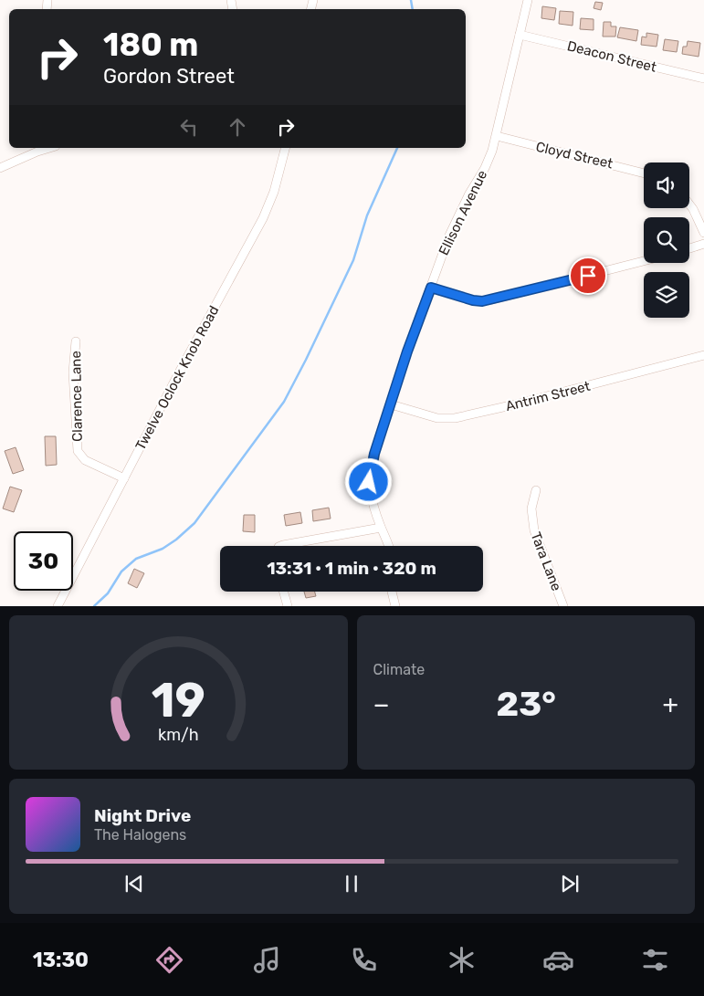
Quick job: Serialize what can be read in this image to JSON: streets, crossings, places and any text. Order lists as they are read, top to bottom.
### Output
{
  "streets": {
    "street": [
      "Deacon Street",
      "Cloyd Street",
      "Ellison Avenue",
      "Twelve Oclock Knob Road",
      "Clarence Lane",
      "Antrim Street",
      "Tara Lane"
    ]
  },
  "crossings": [
    ["Deacon Street", "Ellison Avenue"],
    ["Cloyd Street", "Ellison Avenue"],
    ["Ellison Avenue", "Antrim Street"],
    ["Twelve Oclock Knob Road", "Clarence Lane"]
  ],
  "page": {
    "turn": ["180 m", "Gordon Street"],
    "limit": "30",
    "trip": "13:31 · 1 min · 320 m",
    "tile": "Climate",
    "heat": ["−", "23°", "+"],
    "song": ["Night Drive", "The Halogens"],
    "tabs": "13:30",
    "gauge": ["19", "km/h"]
  }
}
